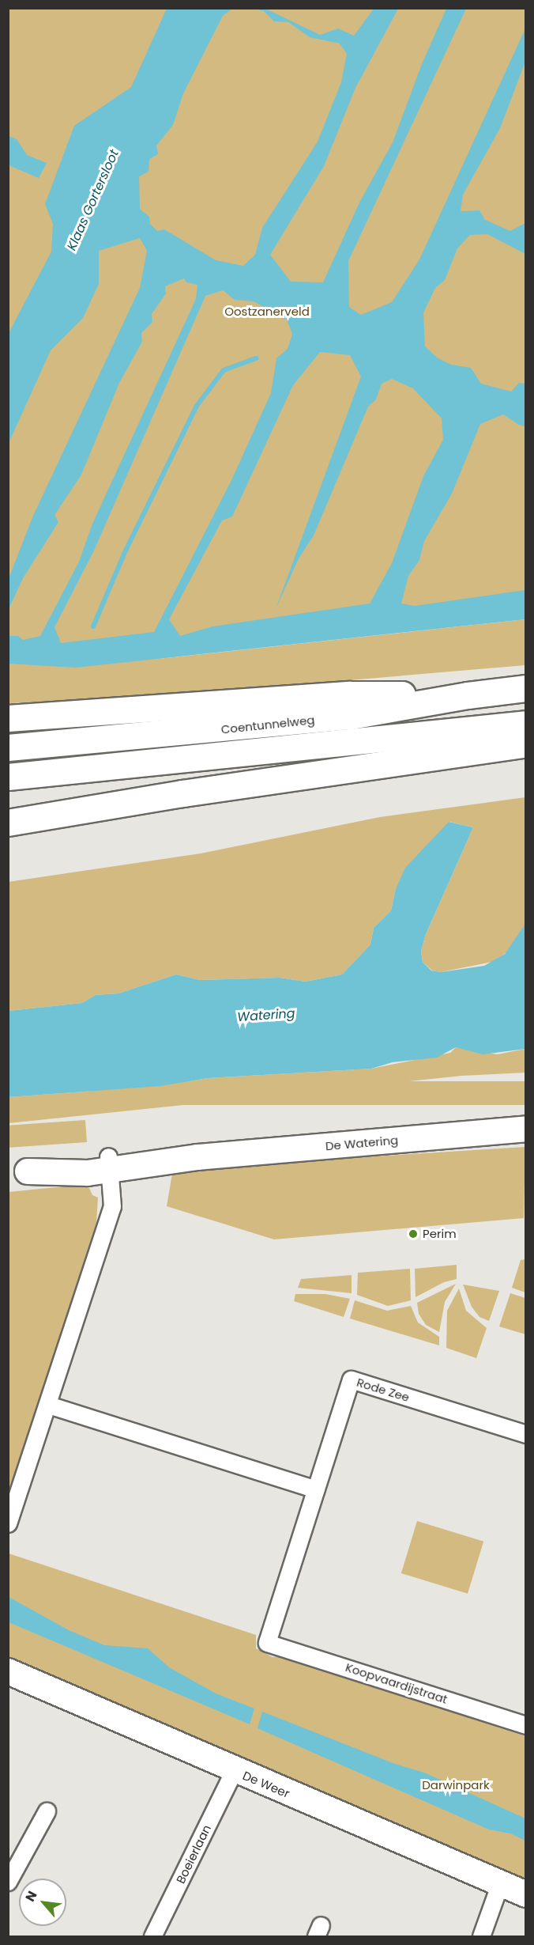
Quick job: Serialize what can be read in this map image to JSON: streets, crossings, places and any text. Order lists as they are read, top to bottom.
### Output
{
  "streets": {
    "highway": ["Coentunnelweg"],
    "street": [
      "De Watering",
      "Rode Zee",
      "Koopvaardijstraat",
      "De Weer",
      "Boeierlaan"
    ]
  },
  "crossings": [
    ["Rode Zee", "Koopvaardijstraat"],
    ["De Weer", "Boeierlaan"]
  ],
  "water": ["Klaas Gortersloot", "Watering"],
  "parks": ["Oostzanerveld", "Darwinpark"],
  "places": ["Perim"],
  "north": "top left"
}
